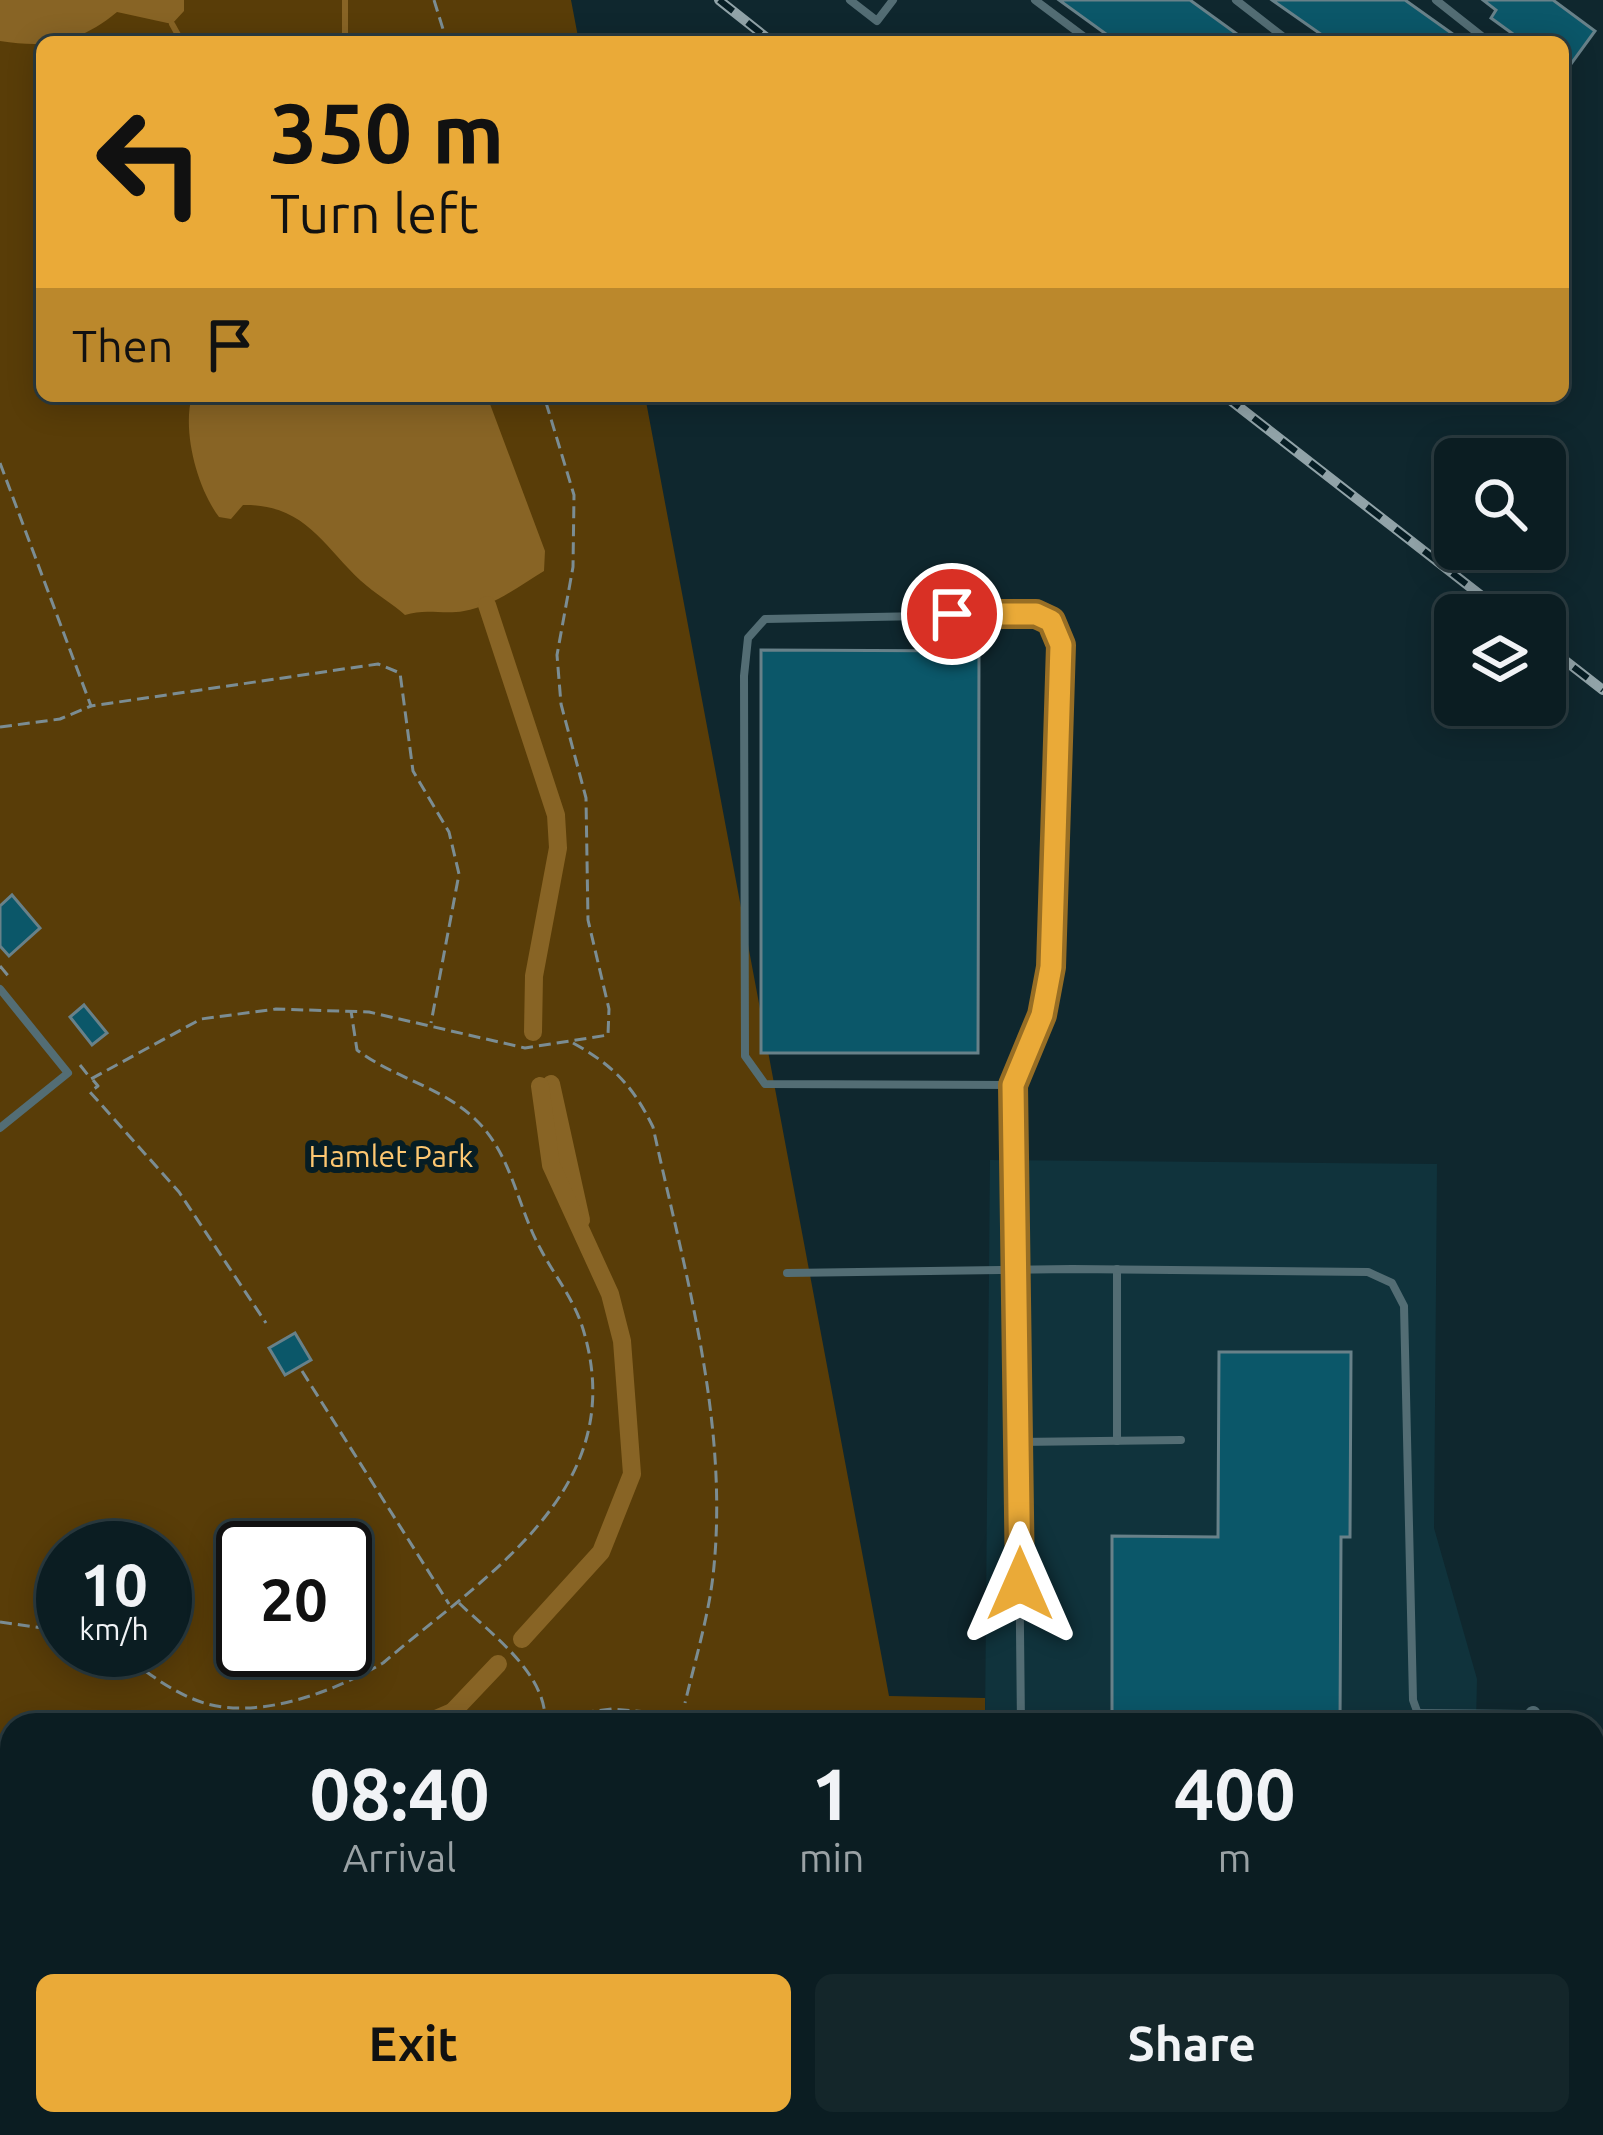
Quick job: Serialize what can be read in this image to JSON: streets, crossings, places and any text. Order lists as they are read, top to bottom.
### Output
{
  "parks": ["Hamlet Park"],
  "page": {
    "turn": ["350 m", "Turn left"],
    "then": "Then",
    "speed": "10 km/h",
    "limit": "20",
    "eta": [
      "08:40",
      "Arrival",
      "1",
      "min",
      "400",
      "m"
    ],
    "buttons": ["Exit", "Share"]
  }
}
